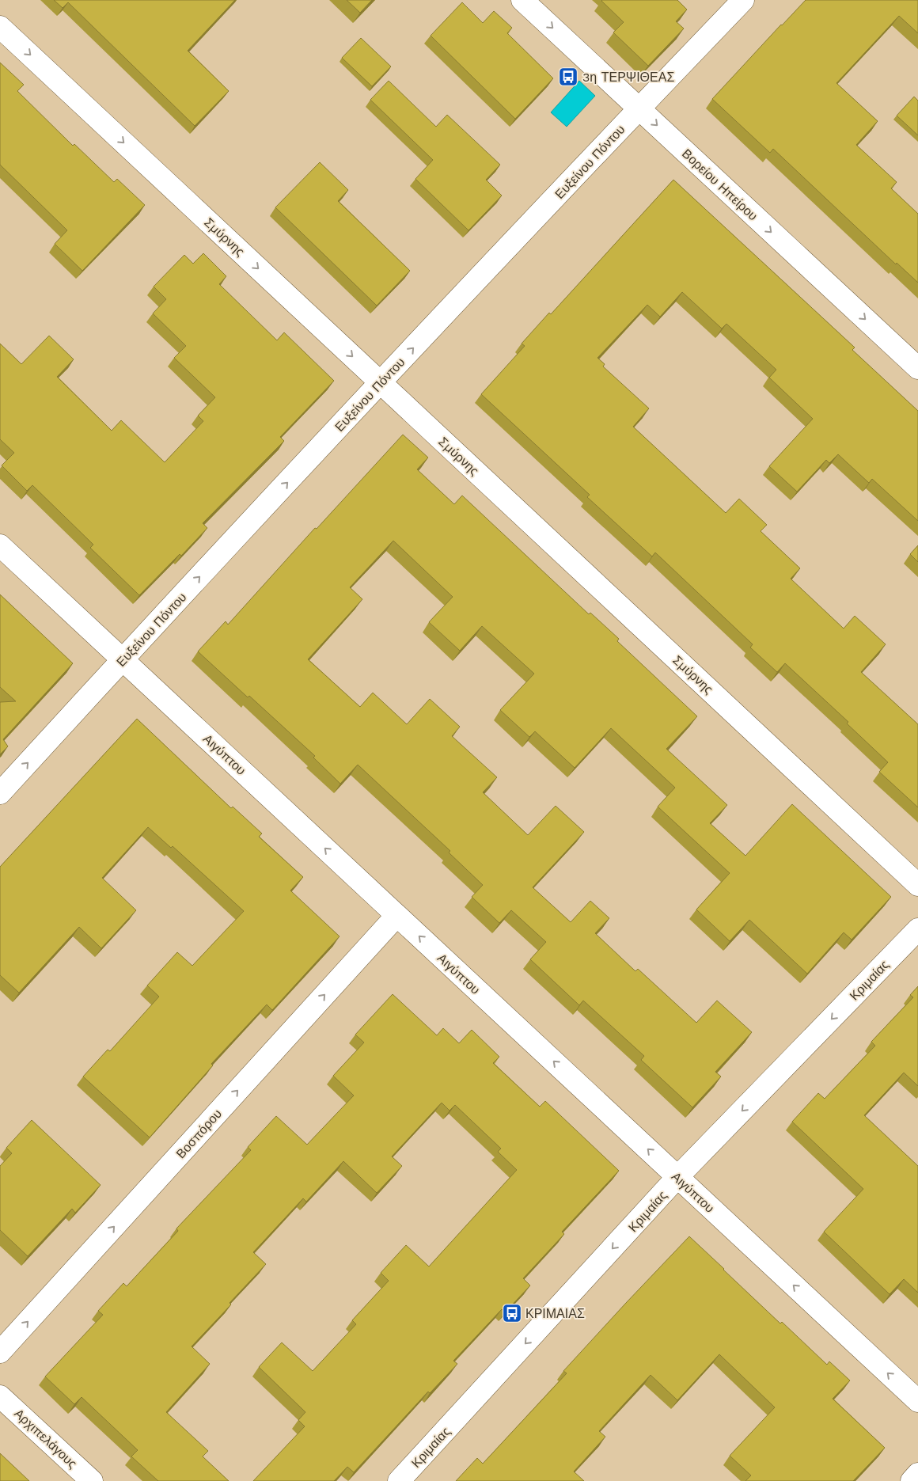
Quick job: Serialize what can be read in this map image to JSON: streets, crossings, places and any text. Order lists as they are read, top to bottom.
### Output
{
  "streets": {
    "street": [
      "Ευξείνου Πόντου",
      "Βορείου Ηπείρου",
      "Σμύρνης",
      "Αιγύπτου",
      "Κριμαίας",
      "Βοσπόρου",
      "Αρχιπελάγους"
    ]
  },
  "crossings": [
    ["Ευξείνου Πόντου", "Βορείου Ηπείρου"],
    ["Ευξείνου Πόντου", "Σμύρνης"],
    ["Ευξείνου Πόντου", "Αιγύπτου"],
    ["Αιγύπτου", "Κριμαίας"],
    ["Αιγύπτου", "Βοσπόρου"]
  ],
  "one_way": [
    "Ευξείνου Πόντου",
    "Βορείου Ηπείρου",
    "Σμύρνης",
    "Αιγύπτου",
    "Κριμαίας",
    "Βοσπόρου"
  ],
  "places": {
    "bus stop": ["3η ΤΕΡΨΙΘΕΑΣ", "ΚΡΙΜΑΙΑΣ"]
  }
}
